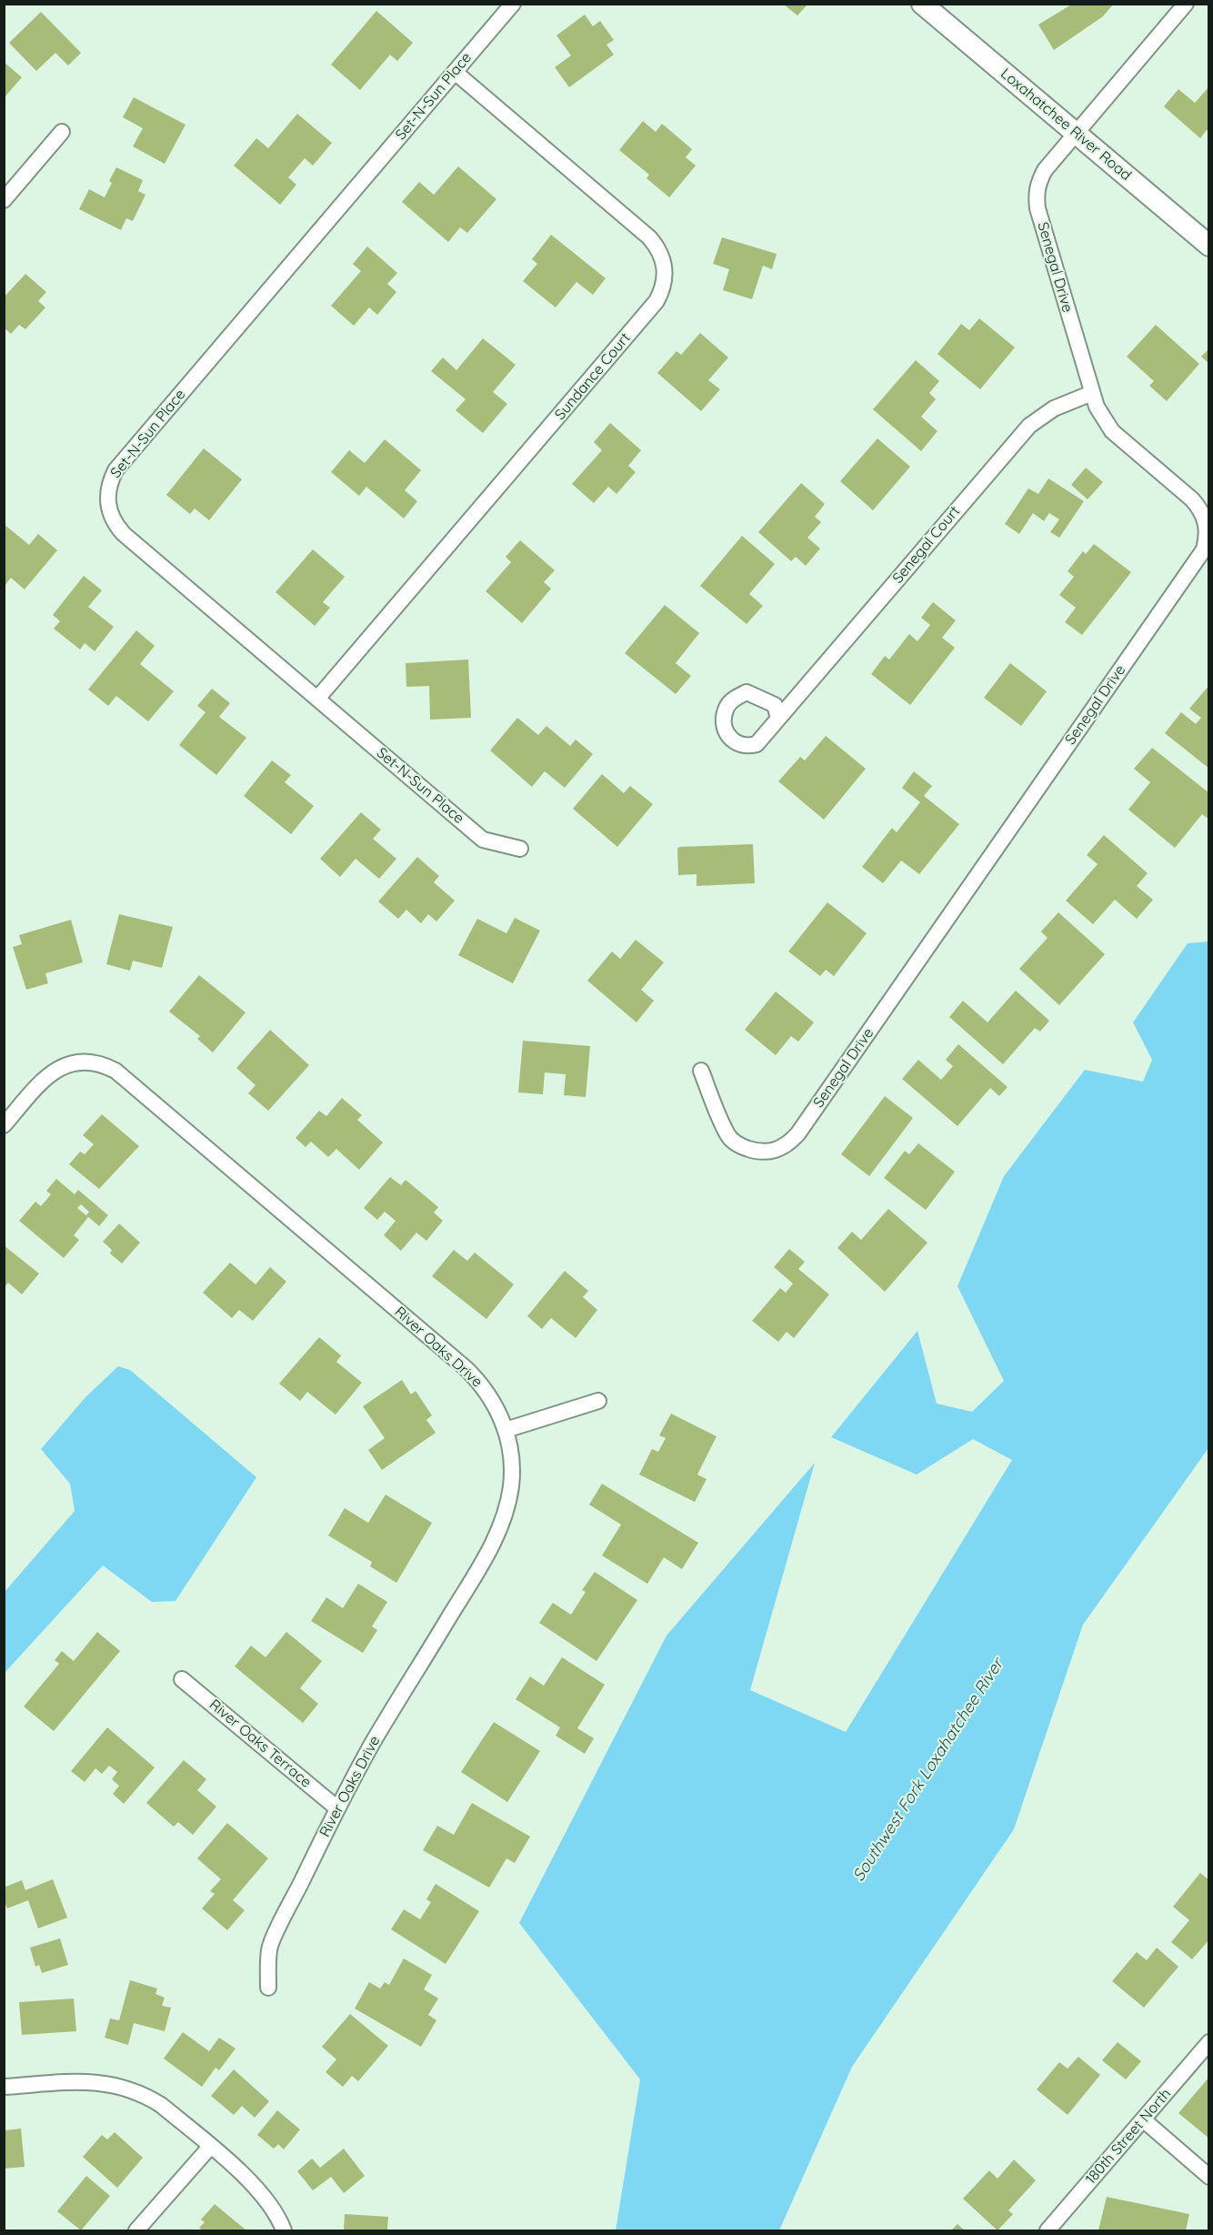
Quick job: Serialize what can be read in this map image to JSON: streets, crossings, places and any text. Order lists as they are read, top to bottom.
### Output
{
  "streets": {
    "street": [
      "Set-N-Sun Place",
      "Loxahatchee River Road",
      "Senegal Drive",
      "Sundance Court",
      "Senegal Court",
      "River Oaks Drive",
      "River Oaks Terrace",
      "180th Street North"
    ]
  },
  "crossings": [
    ["Set-N-Sun Place", "Sundance Court"],
    ["Loxahatchee River Road", "Senegal Drive"],
    ["Senegal Drive", "Senegal Court"],
    ["River Oaks Drive", "River Oaks Terrace"]
  ],
  "water": ["Southwest Fork Loxahatchee River"]
}
